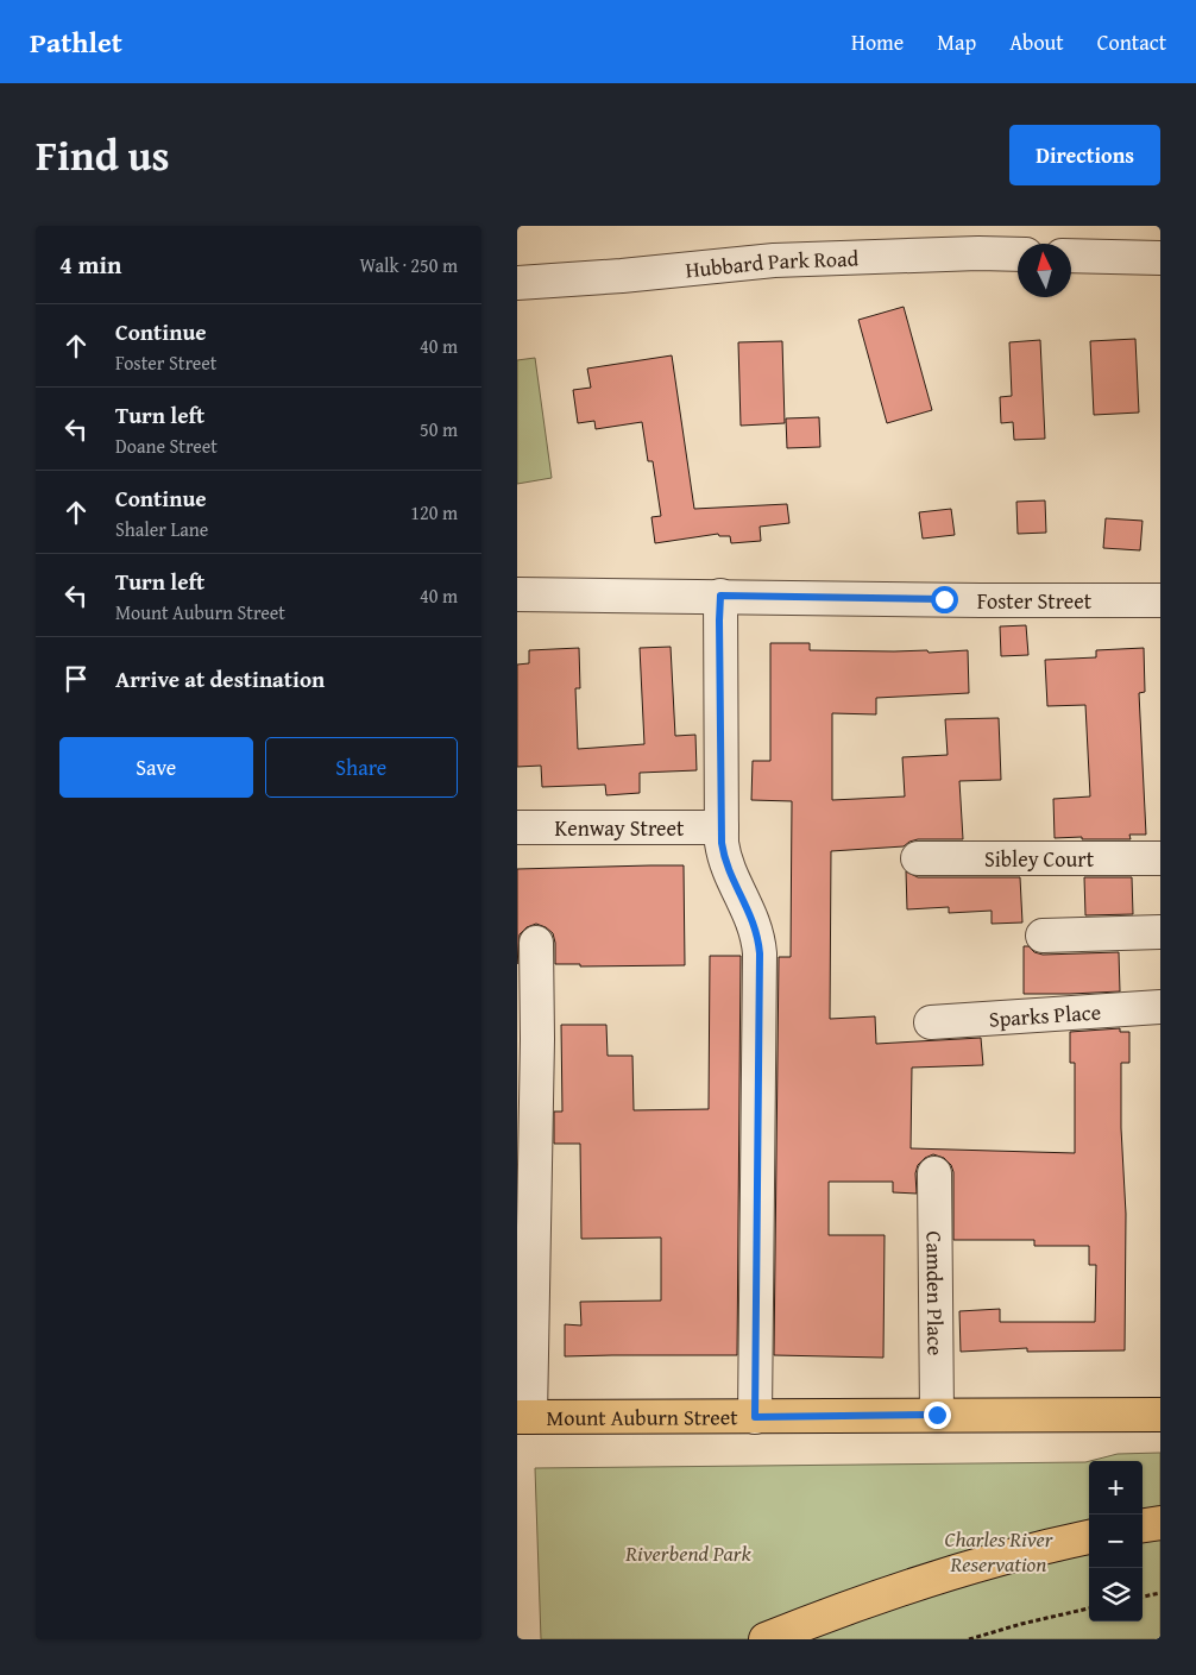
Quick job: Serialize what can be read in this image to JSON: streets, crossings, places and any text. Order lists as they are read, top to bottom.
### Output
{
  "streets": {
    "main road": ["Mount Auburn Street"],
    "street": [
      "Hubbard Park Road",
      "Foster Street",
      "Kenway Street",
      "Sibley Court",
      "Sparks Place",
      "Camden Place"
    ]
  },
  "crossings": [
    ["Camden Place", "Mount Auburn Street"]
  ],
  "parks": ["Charles River Reservation", "Riverbend Park"],
  "north": "top",
  "page": {
    "header": "Pathlet",
    "nav": [
      "Home",
      "Map",
      "About",
      "Contact"
    ],
    "title": "Find us",
    "buttons": [
      "Directions",
      ["Save", "Share"]
    ],
    "heading": ["4 min", "Walk · 250 m"],
    "list": [
      ["Continue", "Foster Street", "40 m"],
      ["Turn left", "Doane Street", "50 m"],
      ["Continue", "Shaler Lane", "120 m"],
      ["Turn left", "Mount Auburn Street", "40 m"],
      "Arrive at destination"
    ],
    "map_buttons": ["+", "−"]
  }
}
